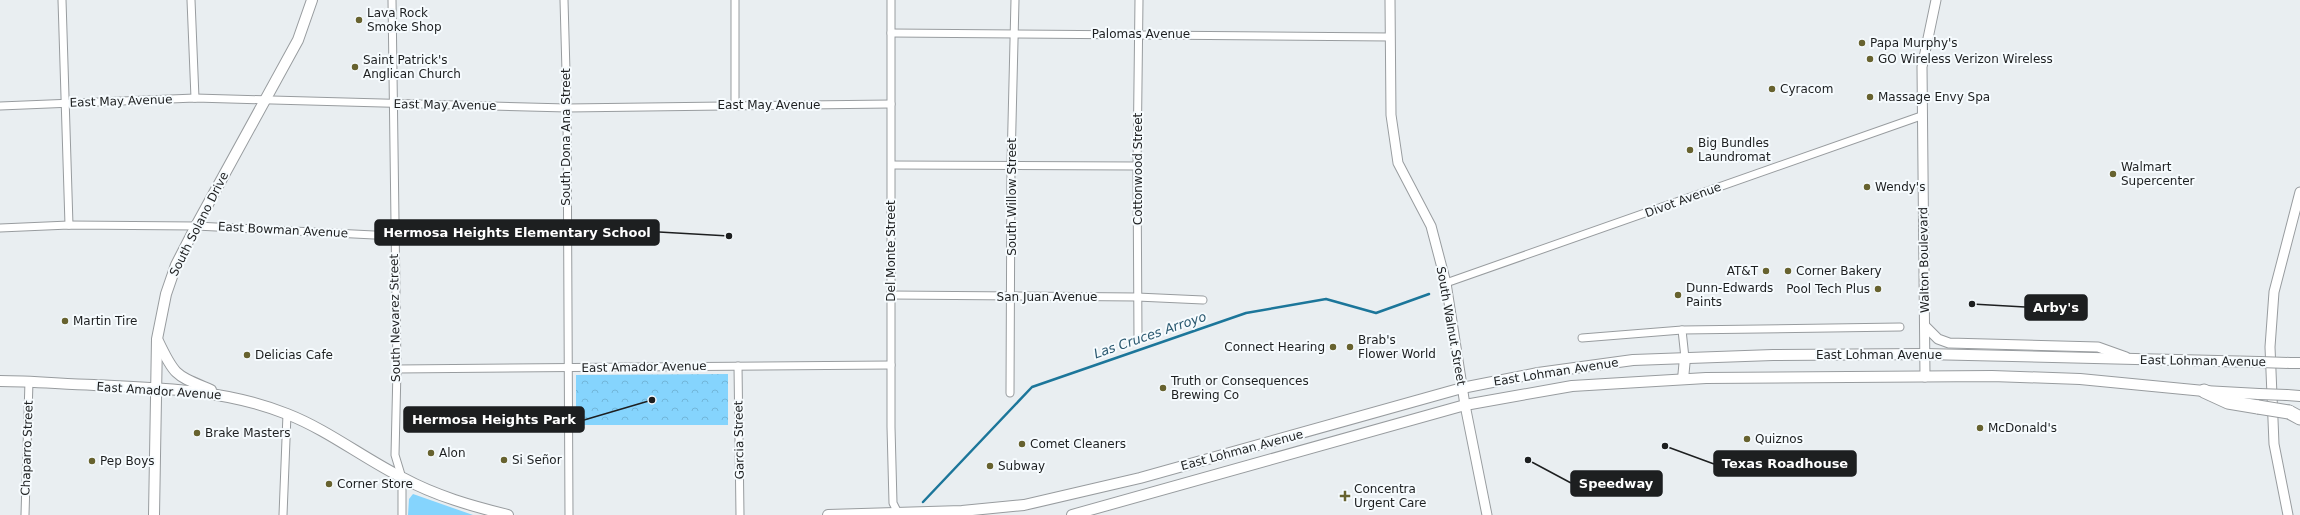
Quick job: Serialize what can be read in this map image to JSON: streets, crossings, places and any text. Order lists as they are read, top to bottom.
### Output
{
  "streets": {
    "main road": ["South Solano Drive", "East Lohman Avenue", "East Amador Avenue"],
    "street": [
      "Palomas Avenue",
      "East May Avenue",
      "South Dona Ana Street",
      "Cottonwood Street",
      "South Willow Street",
      "Divot Avenue",
      "East Bowman Avenue",
      "Del Monte Street",
      "Walton Boulevard",
      "San Juan Avenue",
      "South Nevarez Street",
      "South Walnut Street",
      "Garcia Street",
      "Chaparro Street"
    ]
  },
  "crossings": [
    ["Palomas Avenue", "Cottonwood Street"],
    ["Palomas Avenue", "South Willow Street"],
    ["Palomas Avenue", "Del Monte Street"],
    ["Palomas Avenue", "South Walnut Street"],
    ["East May Avenue", "South Dona Ana Street"],
    ["East May Avenue", "South Solano Drive"],
    ["East May Avenue", "Del Monte Street"],
    ["East May Avenue", "South Nevarez Street"],
    ["South Dona Ana Street", "East Bowman Avenue"],
    ["South Dona Ana Street", "East Amador Avenue"],
    ["Cottonwood Street", "San Juan Avenue"],
    ["South Willow Street", "San Juan Avenue"],
    ["Divot Avenue", "Walton Boulevard"],
    ["Divot Avenue", "South Walnut Street"],
    ["South Solano Drive", "East Bowman Avenue"],
    ["South Solano Drive", "East Amador Avenue"],
    ["East Bowman Avenue", "South Nevarez Street"],
    ["Del Monte Street", "San Juan Avenue"],
    ["Del Monte Street", "East Lohman Avenue"],
    ["Del Monte Street", "East Amador Avenue"],
    ["Walton Boulevard", "East Lohman Avenue"],
    ["South Nevarez Street", "East Amador Avenue"],
    ["South Walnut Street", "East Lohman Avenue"],
    ["East Amador Avenue", "Garcia Street"],
    ["East Amador Avenue", "Chaparro Street"]
  ],
  "water": ["Las Cruces Arroyo"],
  "places": {
    "other": [
      "Lava Rock Smoke Shop",
      "Papa Murphy's",
      "GO Wireless Verizon Wireless",
      "Saint Patrick's Anglican Church",
      "Cyracom",
      "Massage Envy Spa",
      "Big Bundles Laundromat",
      "Walmart Supercenter",
      "Wendy's",
      "Hermosa Heights Elementary School",
      "AT&T",
      "Corner Bakery",
      "Pool Tech Plus",
      "Dunn-Edwards Paints",
      "Arby's",
      "Martin Tire",
      "Connect Hearing",
      "Brab's Flower World",
      "Delicias Cafe",
      "Truth or Consequences Brewing Co",
      "Hermosa Heights Park",
      "McDonald's",
      "Brake Masters",
      "Quiznos",
      "Comet Cleaners",
      "Texas Roadhouse",
      "Alon",
      "Si Señor",
      "Speedway",
      "Pep Boys",
      "Subway",
      "Corner Store"
    ],
    "health": ["Concentra Urgent Care"]
  }
}
